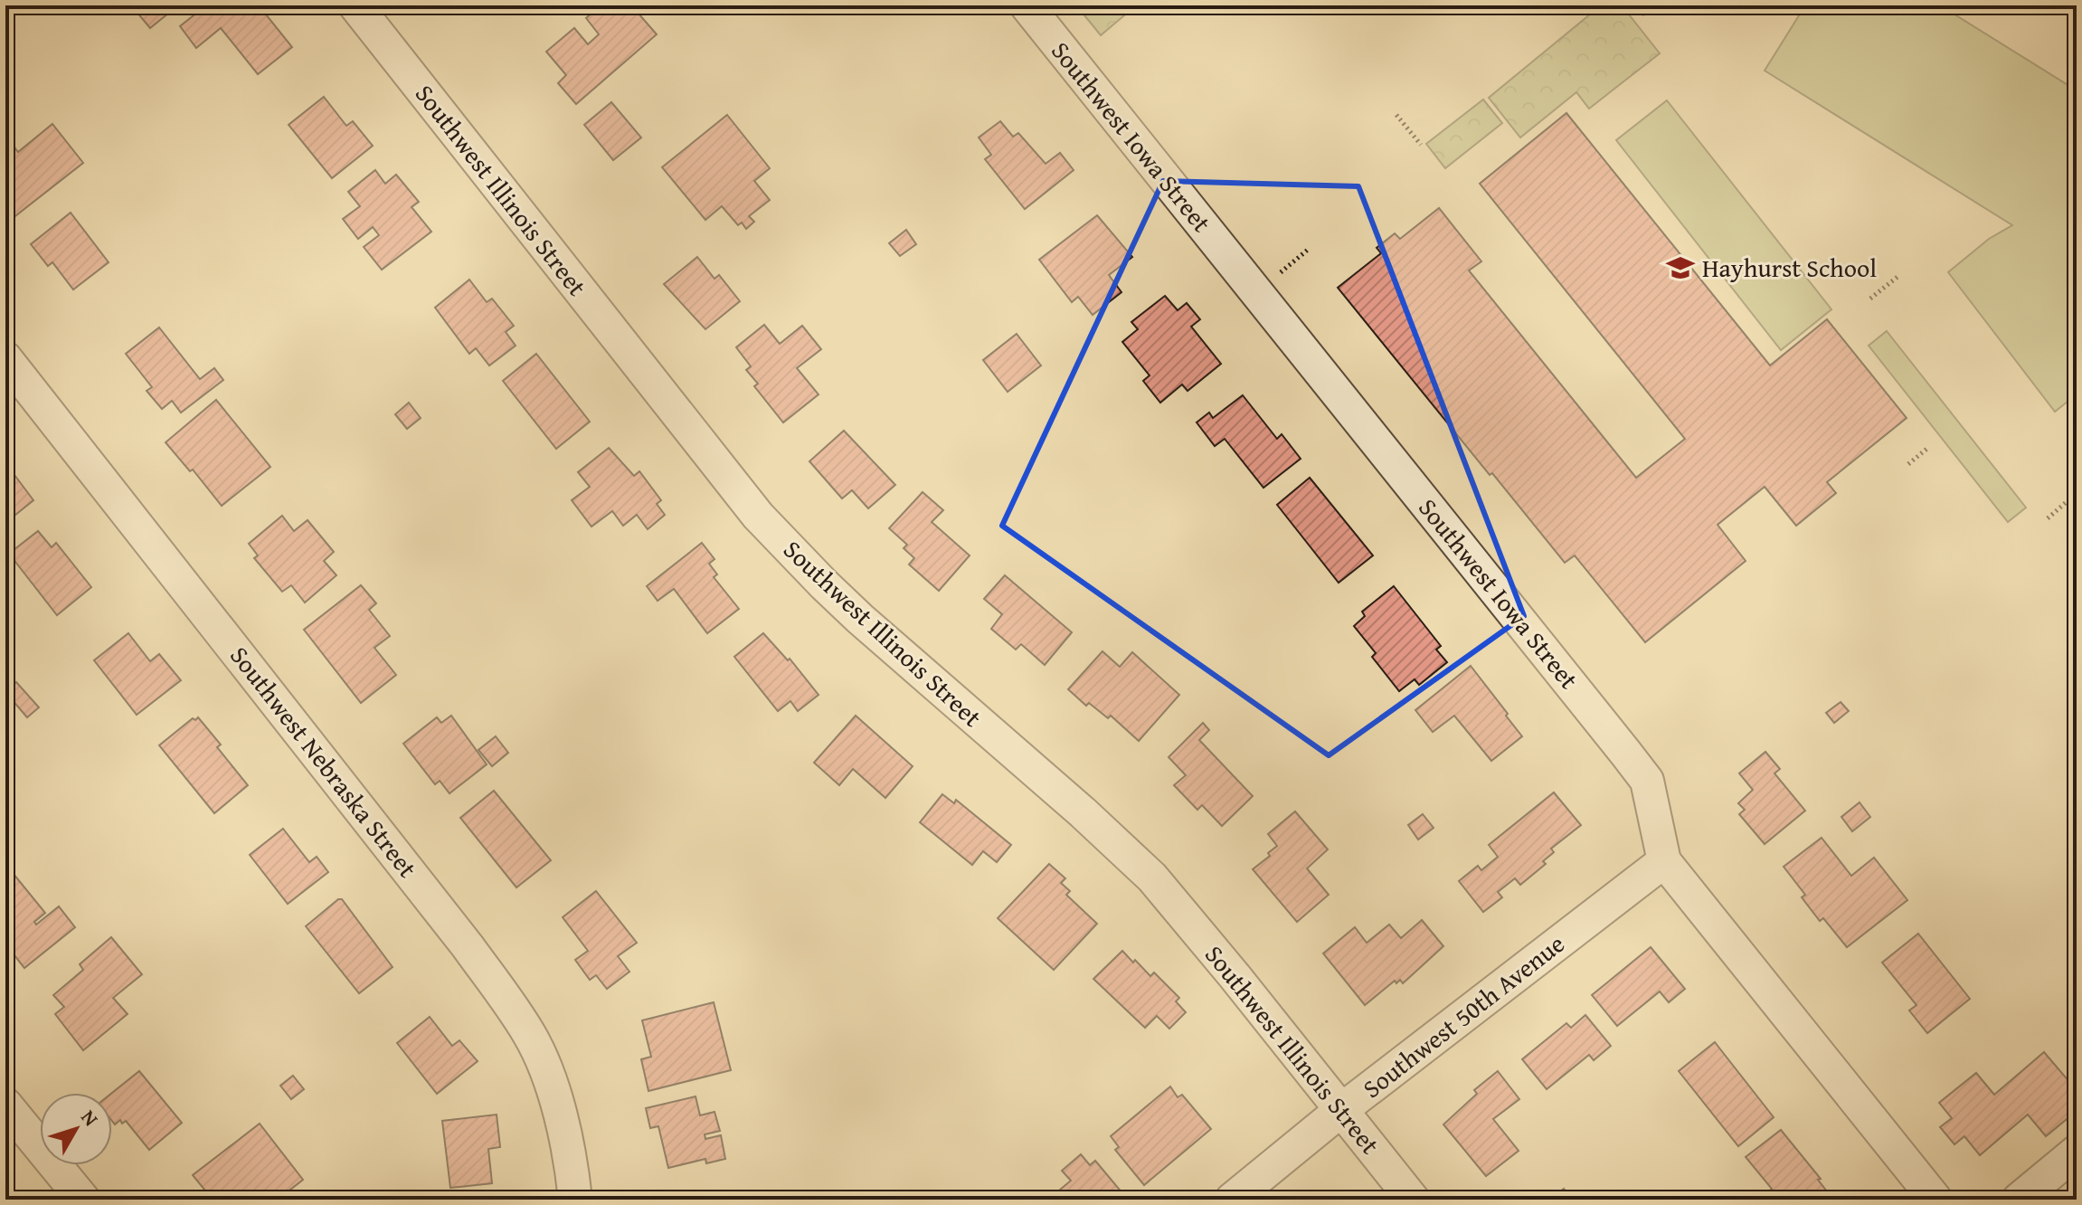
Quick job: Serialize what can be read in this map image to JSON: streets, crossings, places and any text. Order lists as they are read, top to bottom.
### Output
{
  "streets": {
    "street": [
      "Southwest Iowa Street",
      "Southwest Illinois Street",
      "Southwest Nebraska Street",
      "Southwest 50th Avenue"
    ]
  },
  "crossings": [
    ["Southwest Iowa Street", "Southwest 50th Avenue"],
    ["Southwest Illinois Street", "Southwest 50th Avenue"]
  ],
  "places": {
    "school or university": ["Hayhurst School"]
  },
  "north": "top right"
}
